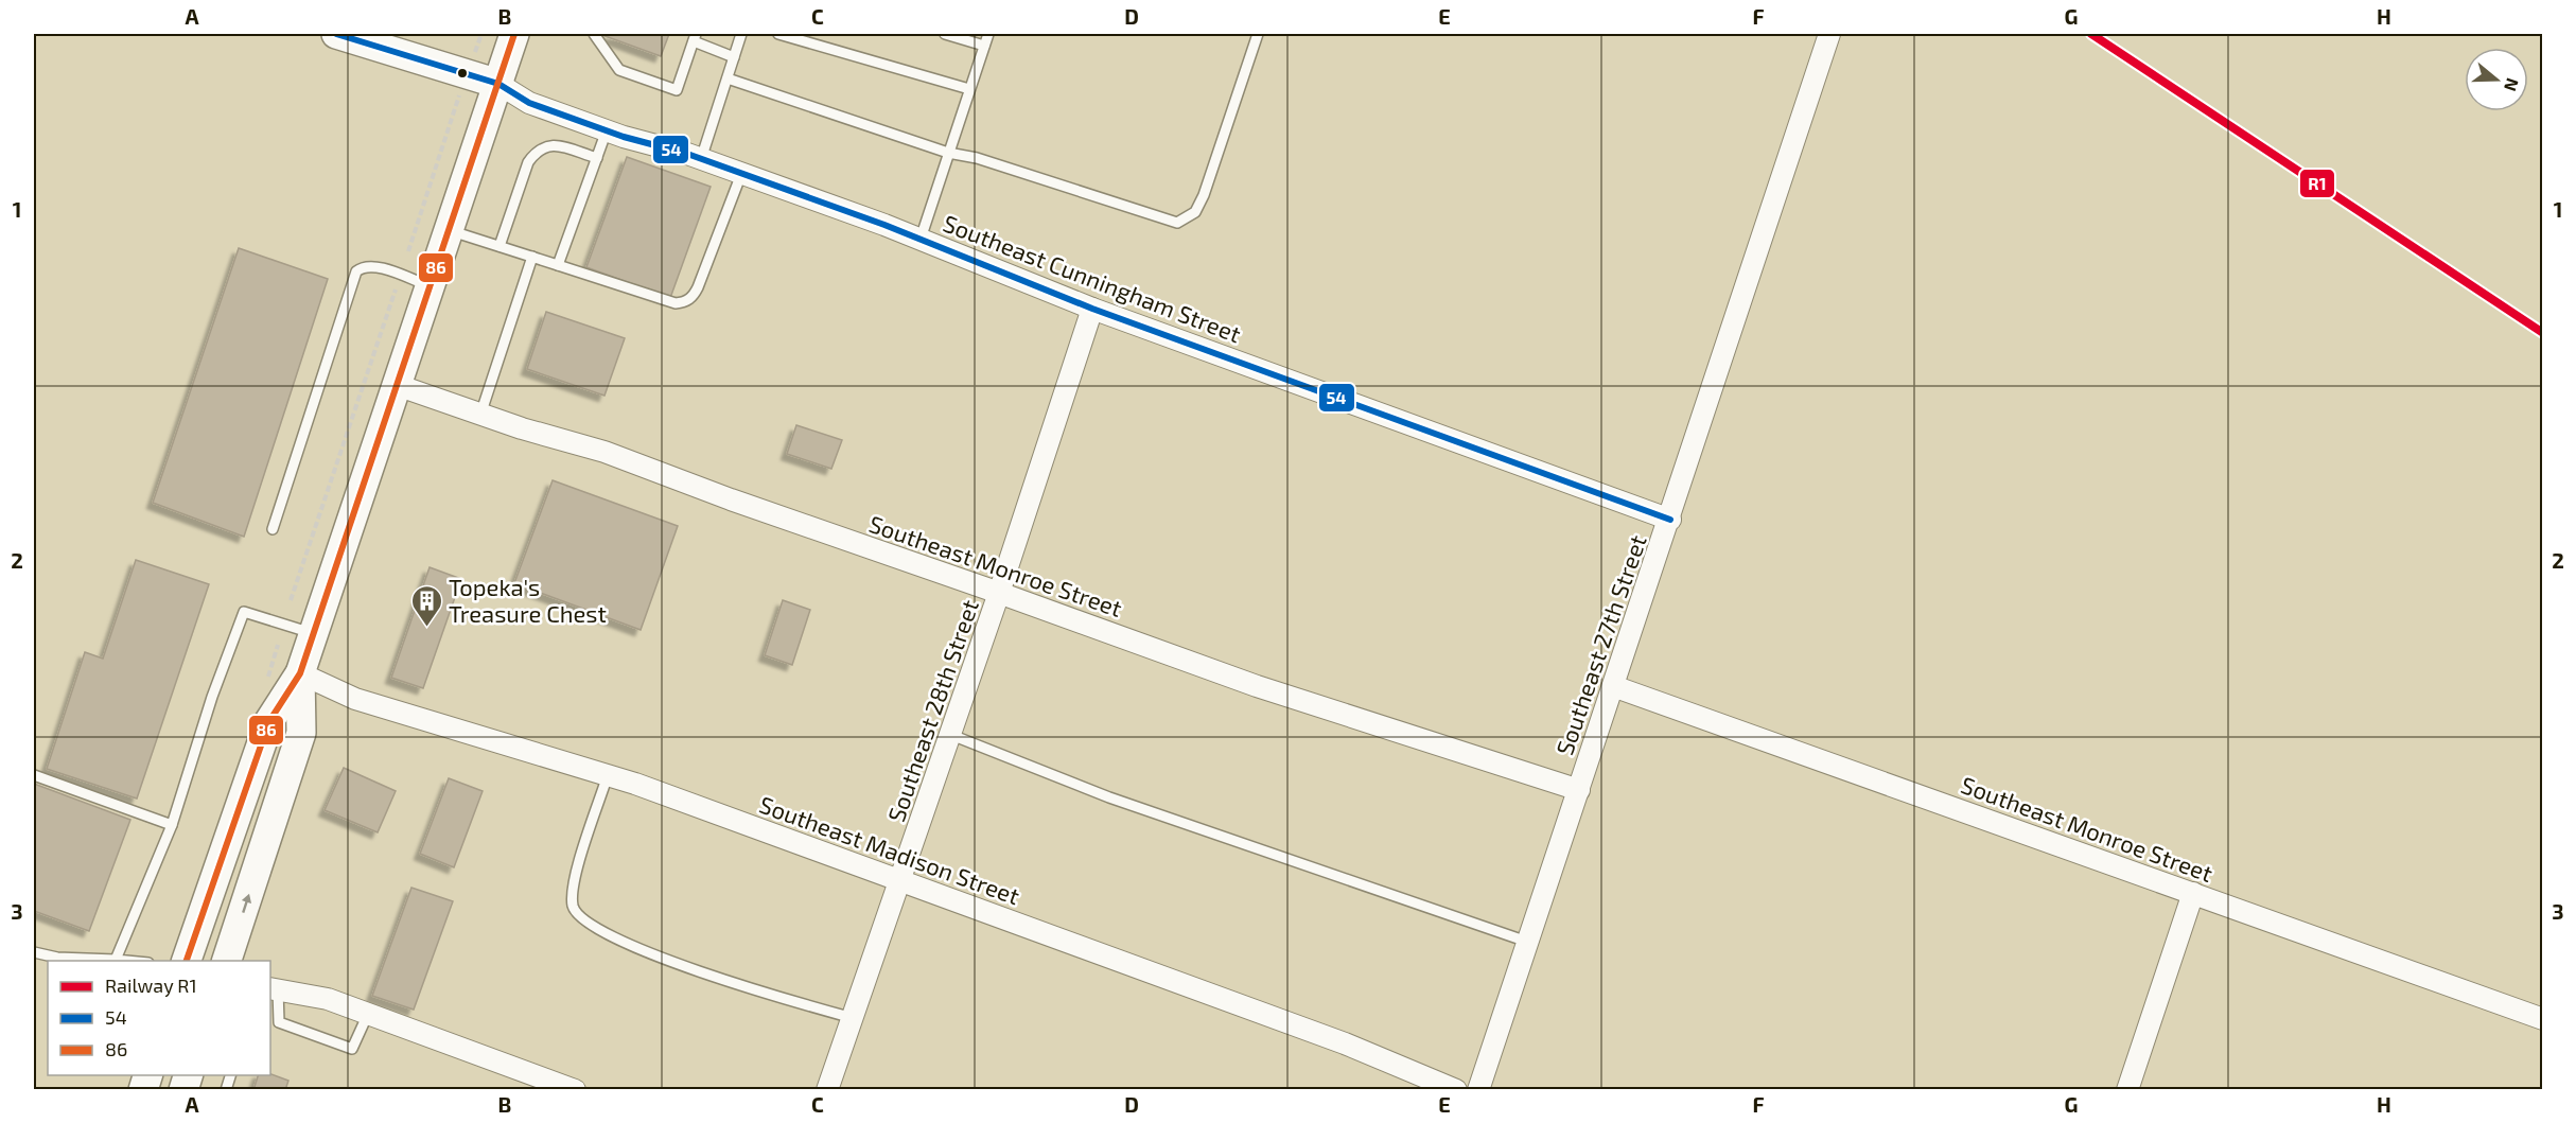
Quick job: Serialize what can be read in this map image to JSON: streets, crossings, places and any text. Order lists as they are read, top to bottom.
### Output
{
  "streets": {
    "street": [
      "Southeast Cunningham Street",
      "Southeast Monroe Street",
      "Southeast 27th Street",
      "Southeast 28th Street",
      "Southeast Madison Street"
    ]
  },
  "crossings": [
    ["Southeast Cunningham Street", "Southeast 27th Street"],
    ["Southeast Cunningham Street", "Southeast 28th Street"],
    ["Southeast Monroe Street", "Southeast 27th Street"],
    ["Southeast Monroe Street", "Southeast 28th Street"],
    ["Southeast 28th Street", "Southeast Madison Street"]
  ],
  "places": {
    "building": ["Topeka's Treasure Chest"]
  },
  "lines": ["rail line R1", "transit line 54", "transit line 86"],
  "legend": ["Railway R1", "54", "86"],
  "north": "right",
  "grid": {
    "columns": [
      "A",
      "B",
      "C",
      "D",
      "E",
      "F",
      "G",
      "H"
    ],
    "rows": ["1", "2", "3"]
  }
}
